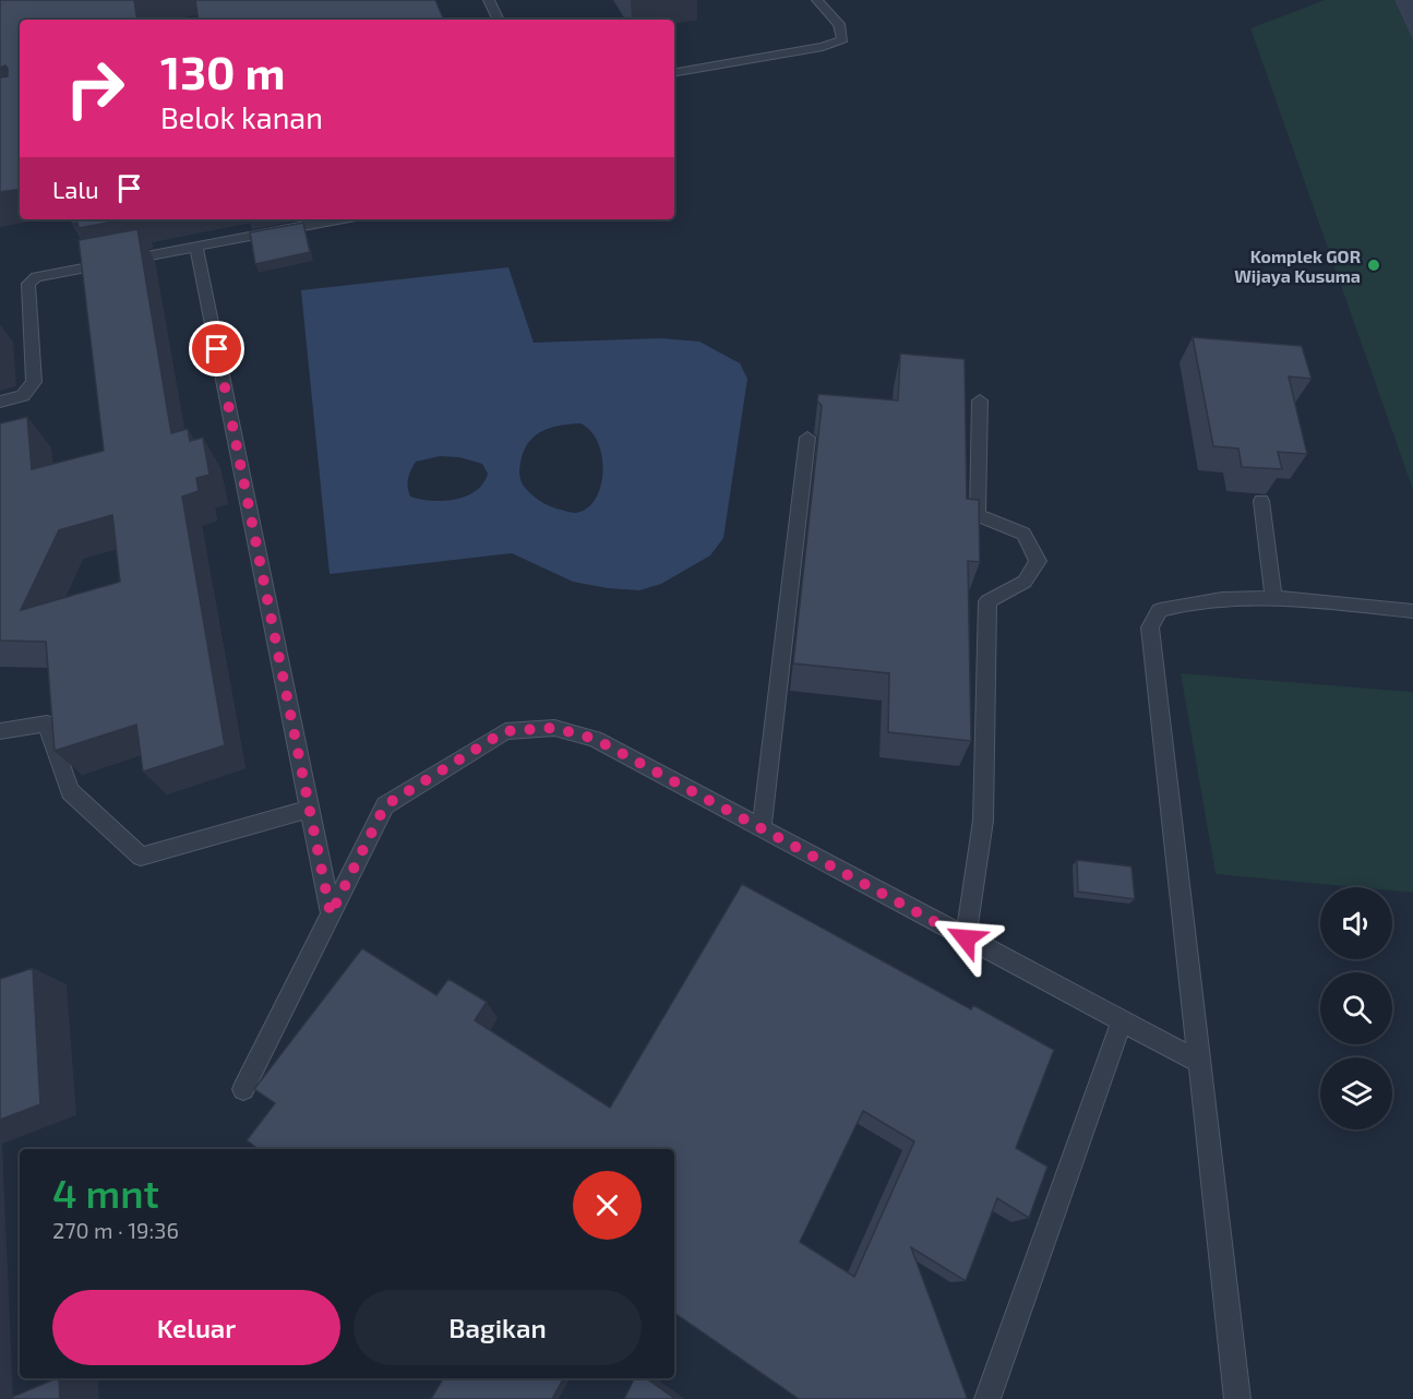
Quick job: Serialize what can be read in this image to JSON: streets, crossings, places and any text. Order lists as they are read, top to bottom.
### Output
{
  "places": ["Komplek GOR Wijaya Kusuma"],
  "page": {
    "turn": ["130 m", "Belok kanan"],
    "then": "Lalu",
    "heading": ["4 mnt", "270 m · 19:36"],
    "buttons": ["Keluar", "Bagikan"]
  }
}
